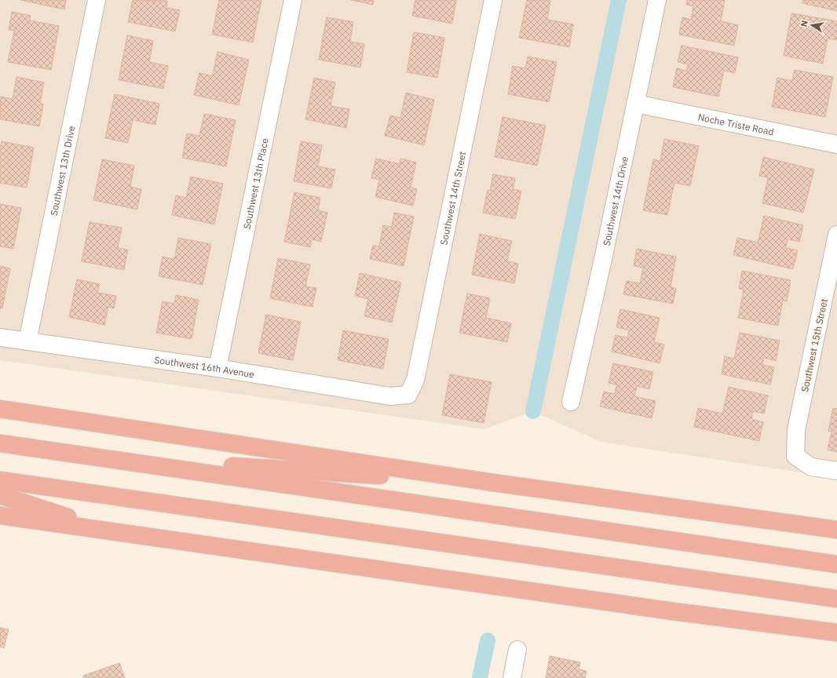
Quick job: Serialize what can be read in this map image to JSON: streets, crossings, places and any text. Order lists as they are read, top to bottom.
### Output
{
  "streets": {
    "street": [
      "Noche Triste Road",
      "Southwest 13th Drive",
      "Southwest 13th Place",
      "Southwest 14th Street",
      "Southwest 14th Drive",
      "Southwest 15th Street",
      "Southwest 16th Avenue"
    ]
  },
  "crossings": [
    ["Noche Triste Road", "Southwest 14th Drive"],
    ["Southwest 13th Drive", "Southwest 16th Avenue"],
    ["Southwest 13th Place", "Southwest 16th Avenue"],
    ["Southwest 14th Street", "Southwest 16th Avenue"]
  ],
  "north": "left"
}
